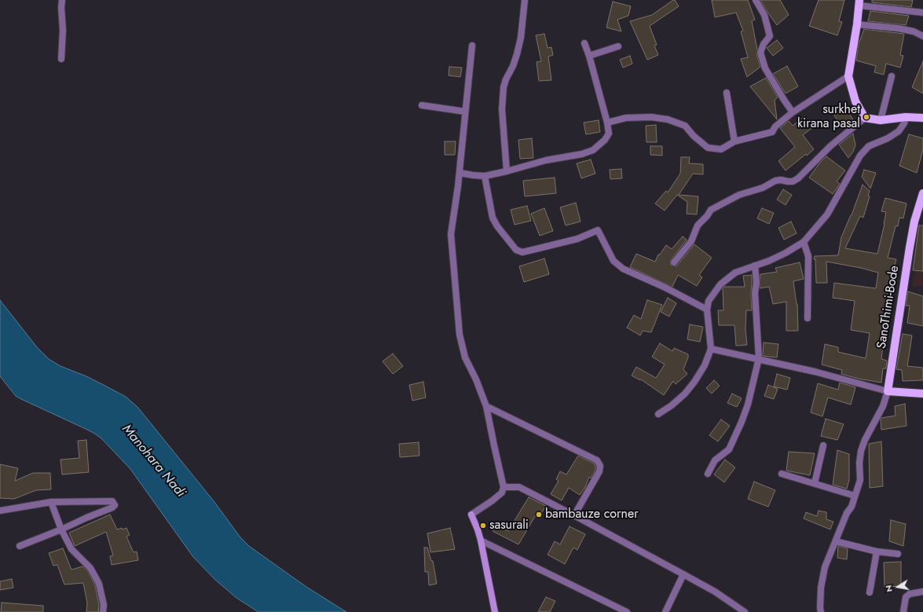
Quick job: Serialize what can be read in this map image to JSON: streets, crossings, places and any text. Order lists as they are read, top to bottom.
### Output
{
  "streets": {
    "main road": ["SanoThimi-Bode"]
  },
  "water": ["Manohara Nadi"],
  "places": ["surkhet kirana pasal", "bambauze corner", "sasurali"],
  "north": "left"
}
